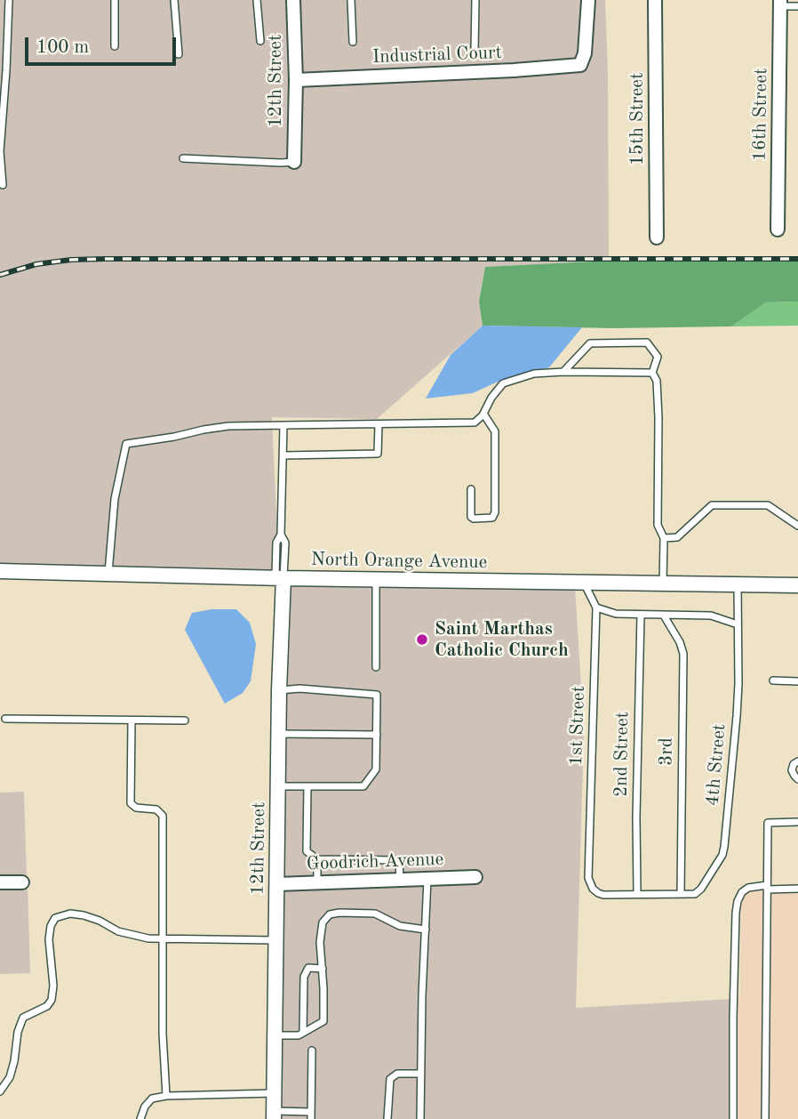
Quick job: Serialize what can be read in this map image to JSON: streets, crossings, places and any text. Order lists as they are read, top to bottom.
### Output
{
  "streets": {
    "street": [
      "Industrial Court",
      "12th Street",
      "16th Street",
      "15th Street",
      "North Orange Avenue",
      "Goodrich Avenue"
    ],
    "lane": [
      "1st Street",
      "3rd",
      "2nd Street",
      "4th Street"
    ]
  },
  "crossings": [
    ["Industrial Court", "12th Street"],
    ["12th Street", "North Orange Avenue"],
    ["12th Street", "Goodrich Avenue"],
    ["North Orange Avenue", "4th Street"],
    ["1st Street", "4th Street"],
    ["3rd", "4th Street"],
    ["2nd Street", "4th Street"]
  ],
  "places": ["Saint Marthas Catholic Church"],
  "scale_bar": "100 m"
}
